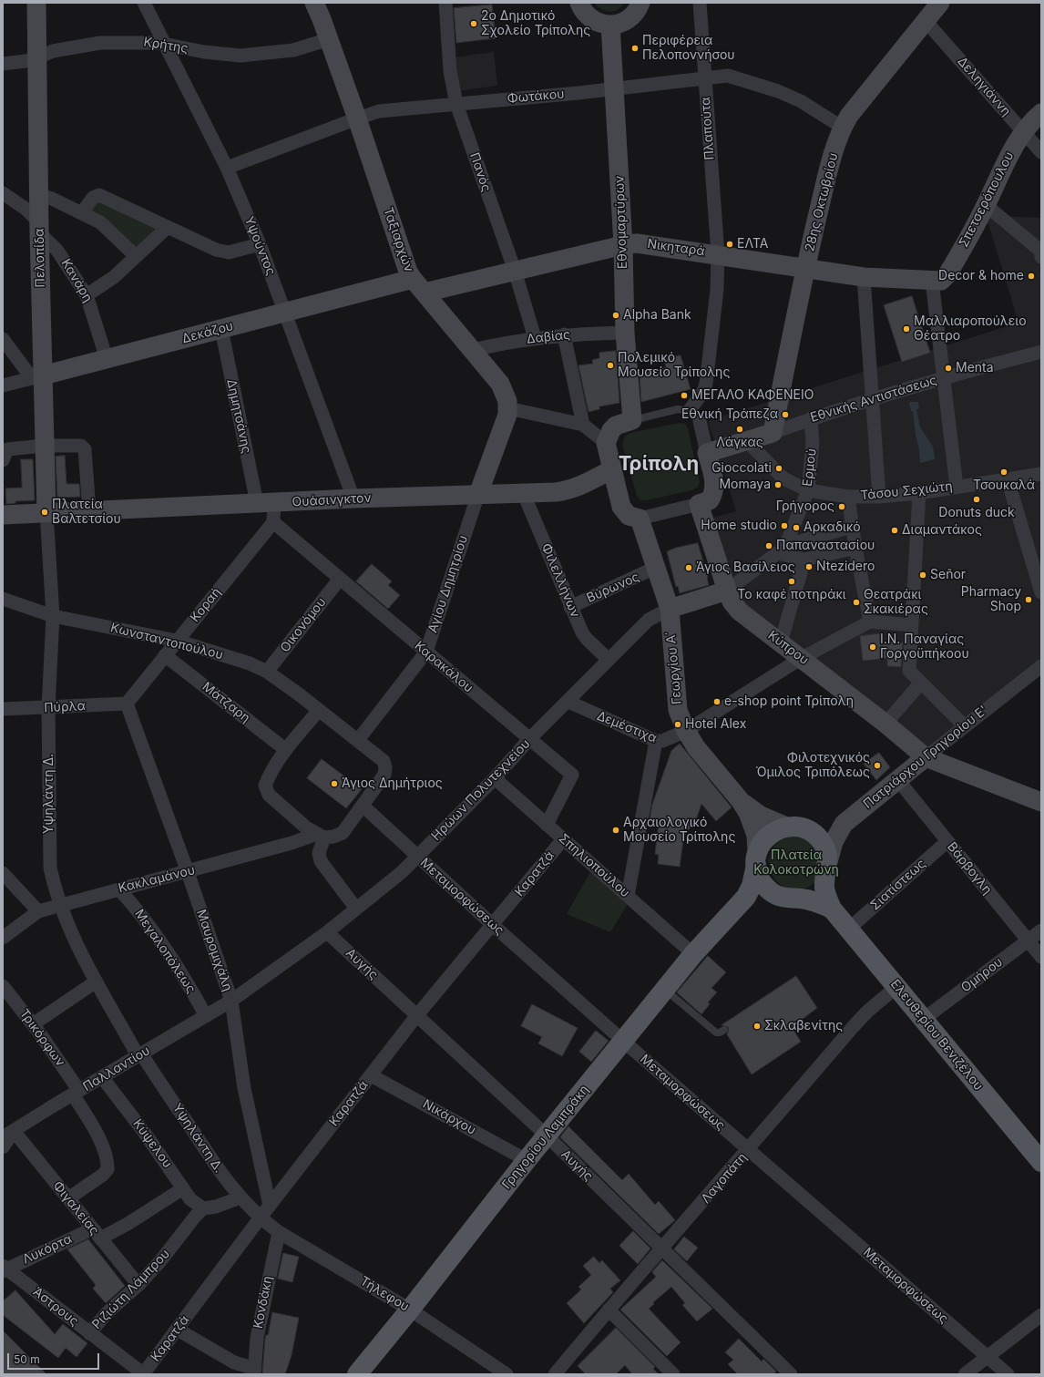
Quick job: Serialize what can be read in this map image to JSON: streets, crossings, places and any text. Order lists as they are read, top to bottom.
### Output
{
  "streets": {
    "main road": [
      "Σπετσερόπουλου",
      "28ης Οκτωβρίου",
      "Εθνομαρτύρων",
      "Ταξιαρχών",
      "Νικηταρά",
      "Πελοπίδα",
      "Δεκάζου",
      "Εθνικής Αντιστάσεως",
      "Ουάσινγκτον",
      "Κύπρου",
      "Γεωργίου Α΄",
      "Πατριάρχου Γρηγορίου Ε'",
      "Ελευθερίου Βενιζέλου",
      "Γρηγορίου Λαμπράκη"
    ],
    "street": [
      "Κρήτης",
      "Δεληγιάννη",
      "Φωτάκου",
      "Πλαπούτα",
      "Πανός",
      "Υψούντος",
      "Κανάρη",
      "Δαβίας",
      "Δημητσάνης",
      "Ερμού",
      "Τάσου Σεχιώτη",
      "Φιλελλήνων",
      "Αγίου Δημητρίου",
      "Βύρωνος",
      "Κοραή",
      "Οικονόμου",
      "Κωνσταντοπούλου",
      "Καρακάλου",
      "Μάτζαρη",
      "Πύρλα",
      "Δεμέστιχα",
      "Ηρώων Πολυτεχνείου",
      "Υψηλάντη Δ.",
      "Σπηλιοπούλου",
      "Βάρβογλη",
      "Καρατζά",
      "Κακλαμάνου",
      "Σιατίστεως",
      "Μεταμορφώσεως",
      "Μαυρομιχάλη",
      "Μεγαλοπόλεως",
      "Αυγής",
      "Ομήρου",
      "Τρικόρφων",
      "Παλλαντίου",
      "Νικάρχου",
      "Κύψελου",
      "Λαγοπάτη",
      "Φιγαλείας",
      "Λυκόρτα",
      "Ριζιώτη Λάμπρου",
      "Τήλεφου",
      "Κονδάκη",
      "Άστρους"
    ]
  },
  "crossings": [
    ["Κρήτης", "Ταξιαρχών"],
    ["Κρήτης", "Υψούντος"],
    ["Κρήτης", "Πελοπίδα"],
    ["Δεληγιάννη", "Σπετσερόπουλου"],
    ["Δεληγιάννη", "28ης Οκτωβρίου"],
    ["Φωτάκου", "Πλαπούτα"],
    ["Φωτάκου", "Πανός"],
    ["Φωτάκου", "28ης Οκτωβρίου"],
    ["Φωτάκου", "Εθνομαρτύρων"],
    ["Φωτάκου", "Ταξιαρχών"],
    ["Φωτάκου", "Υψούντος"],
    ["Πλαπούτα", "Εθνομαρτύρων"],
    ["Πλαπούτα", "Νικηταρά"],
    ["Πλαπούτα", "Εθνικής Αντιστάσεως"],
    ["Πλαπούτα", "Ουάσινγκτον"],
    ["Πλαπούτα", "Κύπρου"],
    ["Πλαπούτα", "Γεωργίου Α΄"],
    ["Πανός", "Νικηταρά"],
    ["Πανός", "Δαβίας"],
    ["Σπετσερόπουλου", "Νικηταρά"],
    ["28ης Οκτωβρίου", "Νικηταρά"],
    ["28ης Οκτωβρίου", "Εθνικής Αντιστάσεως"],
    ["Εθνομαρτύρων", "Νικηταρά"],
    ["Εθνομαρτύρων", "Δαβίας"],
    ["Εθνομαρτύρων", "Εθνικής Αντιστάσεως"],
    ["Εθνομαρτύρων", "Ουάσινγκτον"],
    ["Εθνομαρτύρων", "Κύπρου"],
    ["Εθνομαρτύρων", "Γεωργίου Α΄"],
    ["Ταξιαρχών", "Νικηταρά"],
    ["Ταξιαρχών", "Δεκάζου"],
    ["Ταξιαρχών", "Δαβίας"],
    ["Υψούντος", "Δεκάζου"],
    ["Υψούντος", "Ουάσινγκτον"],
    ["Νικηταρά", "Δεκάζου"],
    ["Πελοπίδα", "Κανάρη"],
    ["Πελοπίδα", "Δεκάζου"],
    ["Πελοπίδα", "Ουάσινγκτον"],
    ["Πελοπίδα", "Υψηλάντη Δ."],
    ["Κανάρη", "Δεκάζου"],
    ["Δεκάζου", "Δημητσάνης"],
    ["Εθνικής Αντιστάσεως", "Ερμού"],
    ["Εθνικής Αντιστάσεως", "Τάσου Σεχιώτη"],
    ["Εθνικής Αντιστάσεως", "Ουάσινγκτον"],
    ["Εθνικής Αντιστάσεως", "Κύπρου"],
    ["Εθνικής Αντιστάσεως", "Γεωργίου Α΄"],
    ["Δημητσάνης", "Ουάσινγκτον"],
    ["Ερμού", "Τάσου Σεχιώτη"],
    ["Ουάσινγκτον", "Φιλελλήνων"],
    ["Ουάσινγκτον", "Αγίου Δημητρίου"],
    ["Ουάσινγκτον", "Κύπρου"],
    ["Ουάσινγκτον", "Γεωργίου Α΄"],
    ["Ουάσινγκτον", "Υψηλάντη Δ."],
    ["Φιλελλήνων", "Βύρωνος"],
    ["Φιλελλήνων", "Ηρώων Πολυτεχνείου"],
    ["Αγίου Δημητρίου", "Κωνσταντοπούλου"],
    ["Αγίου Δημητρίου", "Καρακάλου"],
    ["Αγίου Δημητρίου", "Μάτζαρη"],
    ["Αγίου Δημητρίου", "Κακλαμάνου"],
    ["Αγίου Δημητρίου", "Μεταμορφώσεως"],
    ["Βύρωνος", "Γεωργίου Α΄"],
    ["Κοραή", "Κωνσταντοπούλου"],
    ["Κοραή", "Καρακάλου"],
    ["Κοραή", "Μάτζαρη"],
    ["Κοραή", "Πύρλα"],
    ["Κοραή", "Μαυρομιχάλη"],
    ["Οικονόμου", "Κωνσταντοπούλου"],
    ["Οικονόμου", "Καρακάλου"],
    ["Κωνσταντοπούλου", "Μάτζαρη"],
    ["Κωνσταντοπούλου", "Υψηλάντη Δ."],
    ["Κωνσταντοπούλου", "Κακλαμάνου"],
    ["Κωνσταντοπούλου", "Μεταμορφώσεως"],
    ["Κύπρου", "Γεωργίου Α΄"],
    ["Κύπρου", "Δεμέστιχα"],
    ["Κύπρου", "Πατριάρχου Γρηγορίου Ε'"],
    ["Καρακάλου", "Ηρώων Πολυτεχνείου"],
    ["Καρακάλου", "Σπηλιοπούλου"],
    ["Γεωργίου Α΄", "Δεμέστιχα"],
    ["Γεωργίου Α΄", "Πατριάρχου Γρηγορίου Ε'"],
    ["Γεωργίου Α΄", "Ηρώων Πολυτεχνείου"],
    ["Γεωργίου Α΄", "Γρηγορίου Λαμπράκη"],
    ["Μάτζαρη", "Κακλαμάνου"],
    ["Μάτζαρη", "Μεταμορφώσεως"],
    ["Πύρλα", "Υψηλάντη Δ."],
    ["Πύρλα", "Μαυρομιχάλη"],
    ["Δεμέστιχα", "Ηρώων Πολυτεχνείου"],
    ["Πατριάρχου Γρηγορίου Ε'", "Βάρβογλη"],
    ["Πατριάρχου Γρηγορίου Ε'", "Γρηγορίου Λαμπράκη"],
    ["Ηρώων Πολυτεχνείου", "Σπηλιοπούλου"],
    ["Ηρώων Πολυτεχνείου", "Μεταμορφώσεως"],
    ["Ηρώων Πολυτεχνείου", "Μαυρομιχάλη"],
    ["Ηρώων Πολυτεχνείου", "Αυγής"],
    ["Ηρώων Πολυτεχνείου", "Παλλαντίου"],
    ["Υψηλάντη Δ.", "Καρατζά"],
    ["Υψηλάντη Δ.", "Κακλαμάνου"],
    ["Υψηλάντη Δ.", "Παλλαντίου"],
    ["Υψηλάντη Δ.", "Τήλεφου"],
    ["Σπηλιοπούλου", "Καρατζά"],
    ["Σπηλιοπούλου", "Γρηγορίου Λαμπράκη"],
    ["Βάρβογλη", "Σιατίστεως"],
    ["Βάρβογλη", "Ομήρου"],
    ["Καρατζά", "Μεταμορφώσεως"],
    ["Καρατζά", "Μαυρομιχάλη"],
    ["Καρατζά", "Αυγής"],
    ["Καρατζά", "Νικάρχου"],
    ["Καρατζά", "Τήλεφου"],
    ["Καρατζά", "Άστρους"],
    ["Κακλαμάνου", "Μεταμορφώσεως"],
    ["Κακλαμάνου", "Μαυρομιχάλη"],
    ["Κακλαμάνου", "Μεγαλοπόλεως"],
    ["Σιατίστεως", "Ελευθερίου Βενιζέλου"],
    ["Μεταμορφώσεως", "Γρηγορίου Λαμπράκη"],
    ["Μεταμορφώσεως", "Λαγοπάτη"],
    ["Μαυρομιχάλη", "Παλλαντίου"],
    ["Μεγαλοπόλεως", "Παλλαντίου"],
    ["Αυγής", "Γρηγορίου Λαμπράκη"],
    ["Αυγής", "Λαγοπάτη"],
    ["Ομήρου", "Ελευθερίου Βενιζέλου"],
    ["Ελευθερίου Βενιζέλου", "Λαγοπάτη"],
    ["Τρικόρφων", "Παλλαντίου"],
    ["Τρικόρφων", "Φιγαλείας"],
    ["Παλλαντίου", "Κύψελου"],
    ["Παλλαντίου", "Φιγαλείας"],
    ["Νικάρχου", "Γρηγορίου Λαμπράκη"],
    ["Γρηγορίου Λαμπράκη", "Τήλεφου"],
    ["Κύψελου", "Λυκόρτα"],
    ["Κύψελου", "Ριζιώτη Λάμπρου"],
    ["Φιγαλείας", "Λυκόρτα"],
    ["Φιγαλείας", "Ριζιώτη Λάμπρου"],
    ["Λυκόρτα", "Άστρους"],
    ["Ριζιώτη Λάμπρου", "Άστρους"],
    ["Τήλεφου", "Κονδάκη"]
  ],
  "districts": ["Τρίπολη"],
  "parks": ["Πλατεία Κολοκοτρώνη"],
  "places": [
    "2ο Δημοτικό Σχολείο Τρίπολης",
    "Περιφέρεια Πελοποννήσου",
    "ΕΛΤΑ",
    "Decor & home",
    "Alpha Bank",
    "Μαλλιαροπούλειο Θέατρο",
    "Πολεμικό Μουσείο Τρίπολης",
    "Menta",
    "ΜΕΓΑΛΟ ΚΑΦΕΝΕΙΟ",
    "Εθνική Τράπεζα",
    "Λάγκας",
    "Gioccolati",
    "Τσουκαλά",
    "Momaya",
    "Donuts duck",
    "Γρήγορος",
    "Πλατεία Βαλτετσίου",
    "Home studio",
    "Αρκαδικό",
    "Διαμαντάκος",
    "Παπαναστασίου",
    "Ntezidero",
    "Άγιος Βασίλειος",
    "Señor",
    "Το καφέ ποτηράκι",
    "Pharmacy Shop",
    "Θεατράκι Σκακιέρας",
    "Ι.Ν. Παναγίας Γοργοϋπήκοου",
    "e-shop point Τρίπολη",
    "Hotel Alex",
    "Φιλοτεχνικός Όμιλος Τριπόλεως",
    "Άγιος Δημήτριος",
    "Αρχαιολογικό Μουσείο Τρίπολης",
    "Σκλαβενίτης"
  ],
  "scale_bar": "50 m"
}
